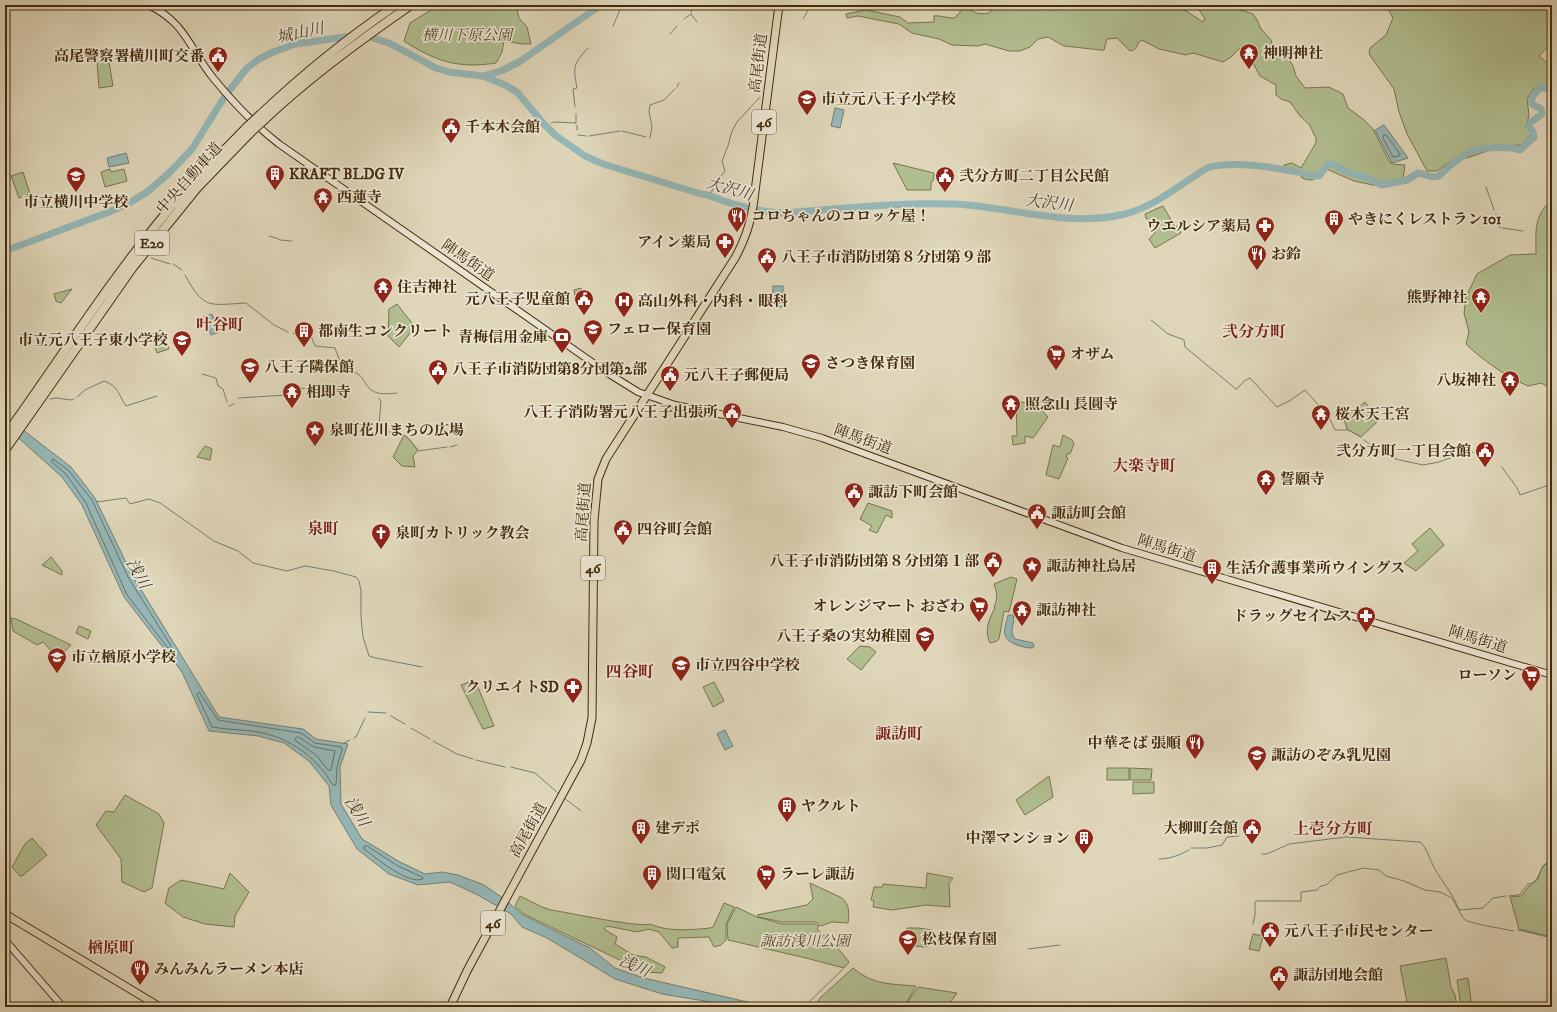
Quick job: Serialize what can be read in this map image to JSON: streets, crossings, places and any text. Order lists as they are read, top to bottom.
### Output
{
  "streets": {
    "highway": ["中央自動車道", "E20"],
    "main road": ["高尾街道", "46", "陣馬街道"]
  },
  "crossings": [
    ["高尾街道", "陣馬街道"]
  ],
  "districts": [
    "叶谷町",
    "弐分方町",
    "大楽寺町",
    "泉町",
    "四谷町",
    "諏訪町",
    "上壱分方町",
    "楢原町"
  ],
  "water": ["城山川", "大沢川", "浅川"],
  "parks": ["横川下原公園", "諏訪浅川公園"],
  "places": {
    "temple": [
      "神明神社",
      "西蓮寺",
      "住吉神社",
      "熊野神社",
      "八坂神社",
      "相即寺",
      "照念山 長圓寺",
      "桜木天王宮",
      "誓願寺",
      "諏訪神社"
    ],
    "public building": [
      "高尾警察署横川町交番",
      "千本木会館",
      "弐分方町二丁目公民館",
      "八王子市消防団第８分団第９部",
      "元八王子児童館",
      "八王子市消防団第8分団第2部",
      "元八王子郵便局",
      "八王子消防署元八王子出張所",
      "弐分方町一丁目会館",
      "諏訪下町会館",
      "諏訪町会館",
      "四谷町会館",
      "八王子市消防団第８分団第１部",
      "大柳町会館",
      "元八王子市民センター",
      "諏訪団地会館"
    ],
    "school or university": [
      "市立元八王子小学校",
      "市立横川中学校",
      "フェロー保育園",
      "市立元八王子東小学校",
      "さつき保育園",
      "八王子隣保館",
      "八王子桑の実幼稚園",
      "市立楢原小学校",
      "市立四谷中学校",
      "諏訪のぞみ乳児園",
      "松枝保育園"
    ],
    "building": [
      "KRAFT BLDG IV",
      "やきにくレストラン101",
      "都南生コンクリート",
      "生活介護事業所ウイングス",
      "ヤクルト",
      "建デポ",
      "中澤マンション",
      "関口電気"
    ],
    "restaurant": [
      "コロちゃんのコロッケ屋！",
      "お鈴",
      "中華そば 張順",
      "みんみんラーメン本店"
    ],
    "pharmacy": [
      "ウエルシア薬局",
      "アイン薬局",
      "ドラッグセイムス",
      "クリエイトSD"
    ],
    "hospital": ["高山外科・内科・眼科"],
    "bank": ["青梅信用金庫"],
    "supermarket": [
      "オザム",
      "オレンジマート おざわ",
      "ローソン",
      "ラーレ諏訪"
    ],
    "place": ["泉町花川まちの広場", "諏訪神社鳥居"],
    "church": ["泉町カトリック教会"]
  }
}
